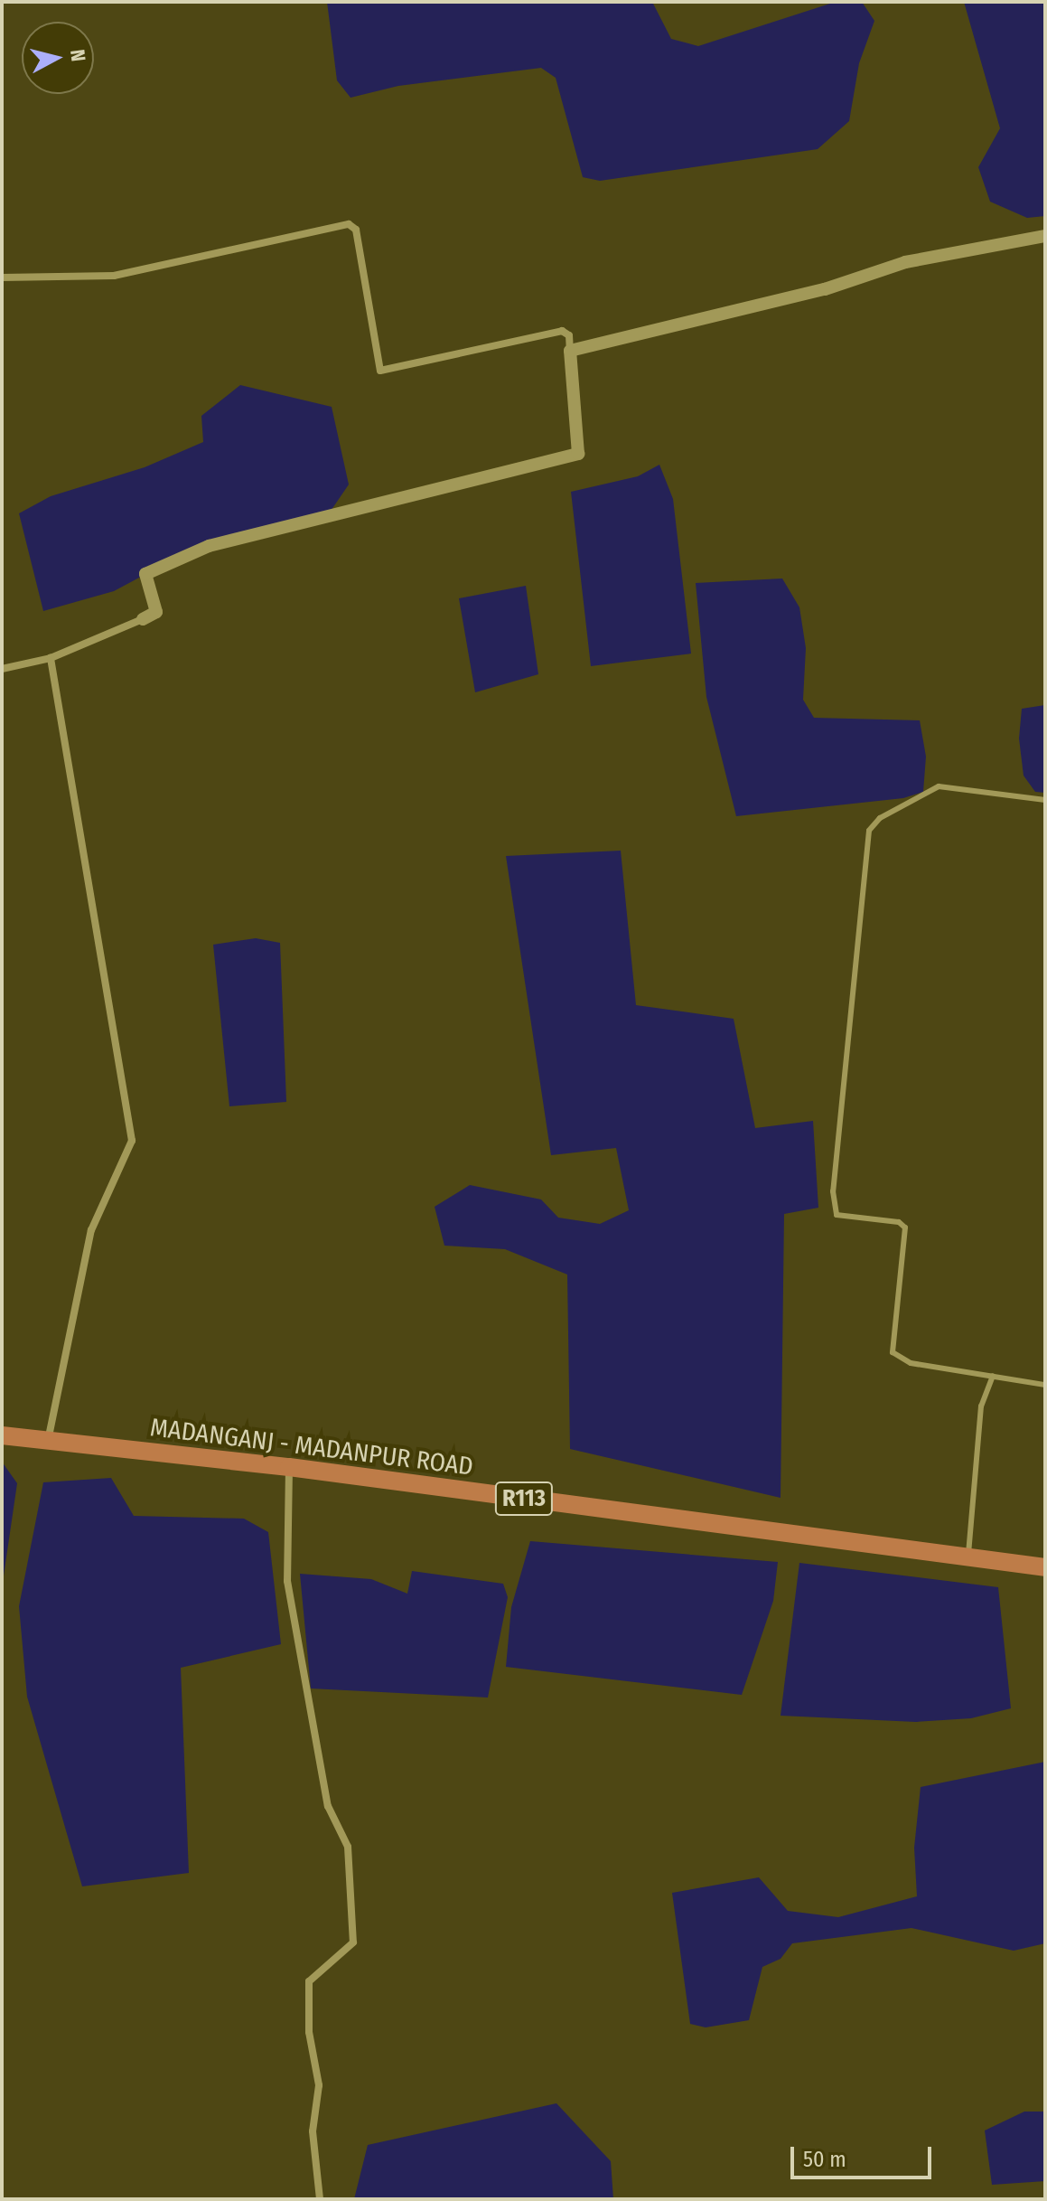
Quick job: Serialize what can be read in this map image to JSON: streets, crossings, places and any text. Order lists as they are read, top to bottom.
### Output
{
  "streets": {
    "main road": ["MADANGANJ - MADANPUR ROAD", "R113"]
  },
  "scale_bar": "50 m",
  "north": "right"
}
